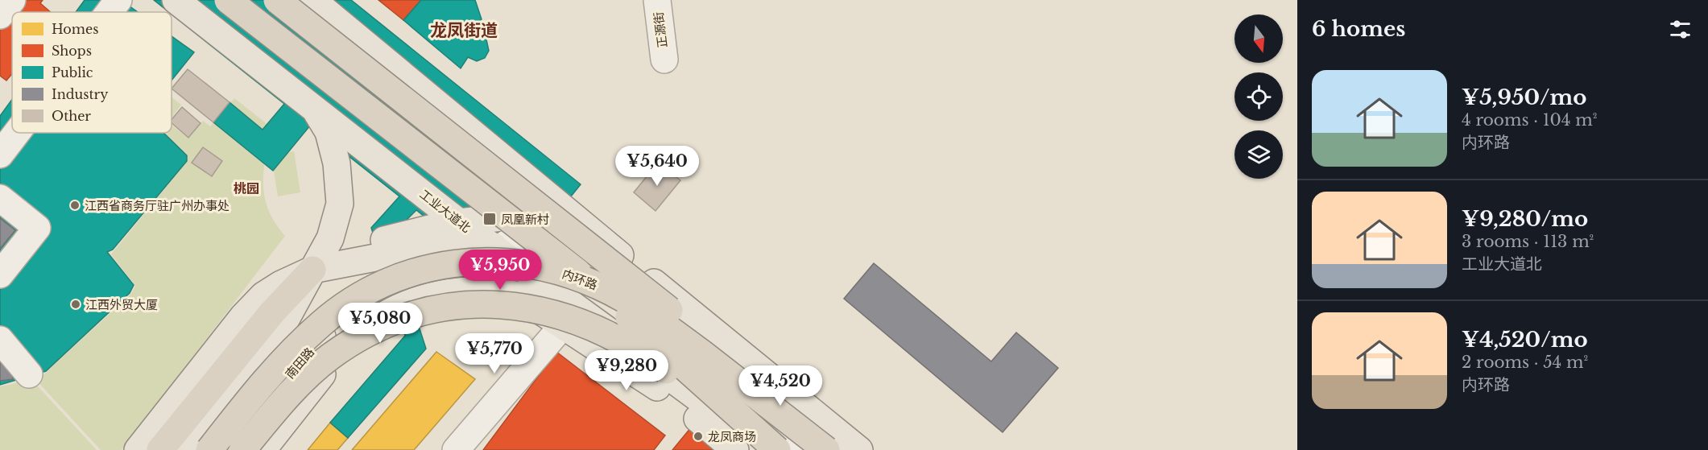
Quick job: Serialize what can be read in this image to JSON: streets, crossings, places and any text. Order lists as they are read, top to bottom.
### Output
{
  "streets": {
    "highway": ["内环路"],
    "main road": ["工业大道北", "南田路"],
    "street": ["正源街"]
  },
  "crossings": [
    ["工业大道北", "南田路"]
  ],
  "districts": ["龙凤街道", "桃园"],
  "places": {
    "other": ["江西省商务厅驻广州办事处", "江西外贸大厦", "龙凤商场"],
    "transit": ["凤凰新村"]
  },
  "legend": [
    "Homes",
    "Shops",
    "Public",
    "Industry",
    "Other"
  ],
  "north": "bottom",
  "page": {
    "heading": "6 homes",
    "list": [
      {
        "name": "¥5,950/mo",
        "note": "4 rooms · 104 m² · 内环路"
      },
      {
        "name": "¥9,280/mo",
        "note": "3 rooms · 113 m² · 工业大道北"
      },
      {
        "name": "¥4,520/mo",
        "note": "2 rooms · 54 m² · 内环路"
      }
    ],
    "price": [
      "¥5,640",
      "¥5,950",
      "¥5,080",
      "¥5,770",
      "¥9,280",
      "¥4,520"
    ]
  }
}
